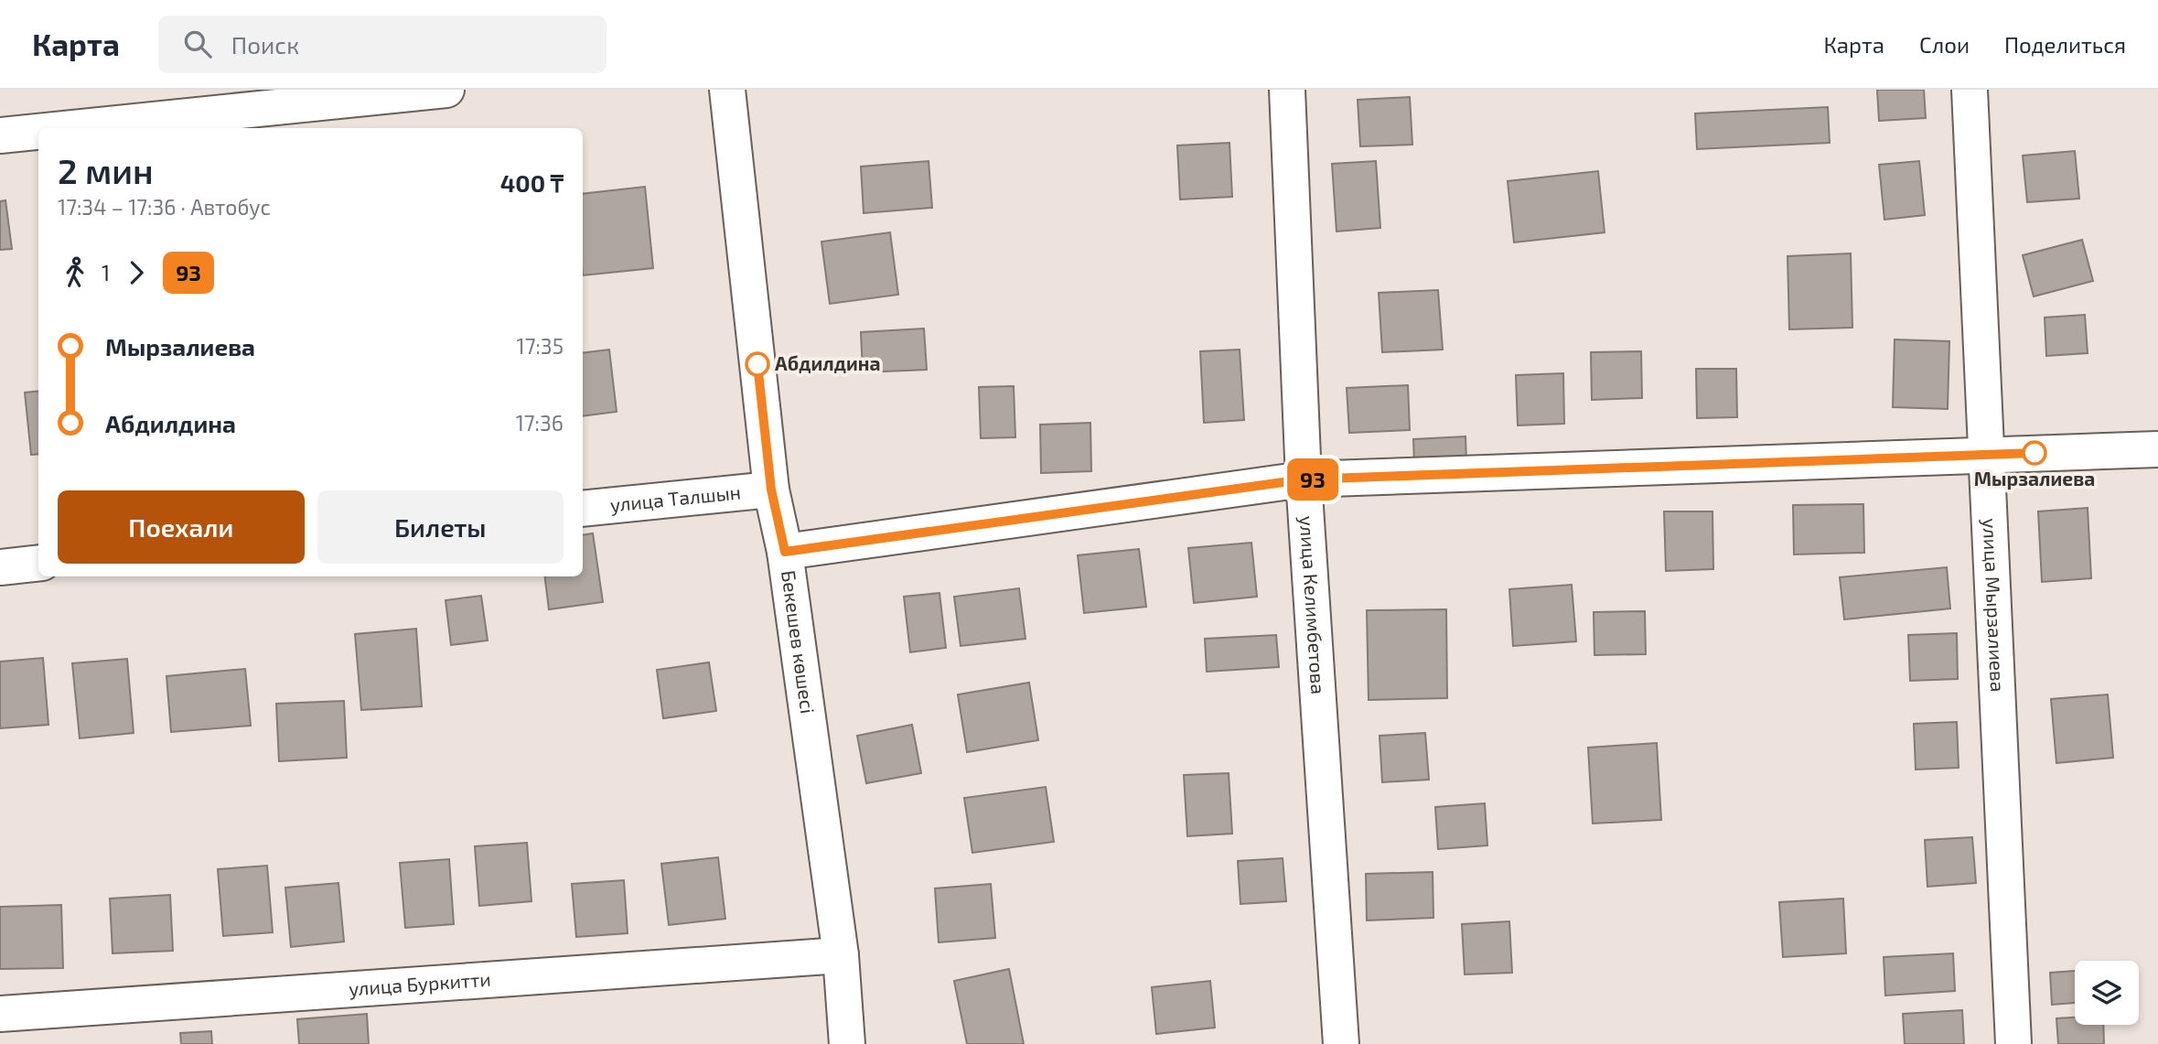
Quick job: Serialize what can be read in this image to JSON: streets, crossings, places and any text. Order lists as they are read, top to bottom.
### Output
{
  "streets": {
    "street": [
      "улица Талшын",
      "улица Мырзалиева",
      "улица Келимбетова",
      "Бекешев көшесі",
      "улица Буркитти"
    ]
  },
  "crossings": [
    ["улица Талшын", "Бекешев көшесі"],
    ["Бекешев көшесі", "улица Буркитти"]
  ],
  "places": ["Абдилдина", "Мырзалиева"],
  "lines": ["bus line 93"],
  "page": {
    "header": "Карта",
    "search": "Поиск",
    "nav": ["Карта", "Слои", "Поделиться"],
    "on_map": "93",
    "heading": ["2 мин", "17:34 – 17:36 · Автобус", "400 ₸"],
    "legs": ["1", "93"],
    "list": [
      {
        "name": "Мырзалиева",
        "value": "17:35"
      },
      {
        "name": "Абдилдина",
        "value": "17:36"
      }
    ],
    "buttons": ["Поехали", "Билеты"]
  }
}
